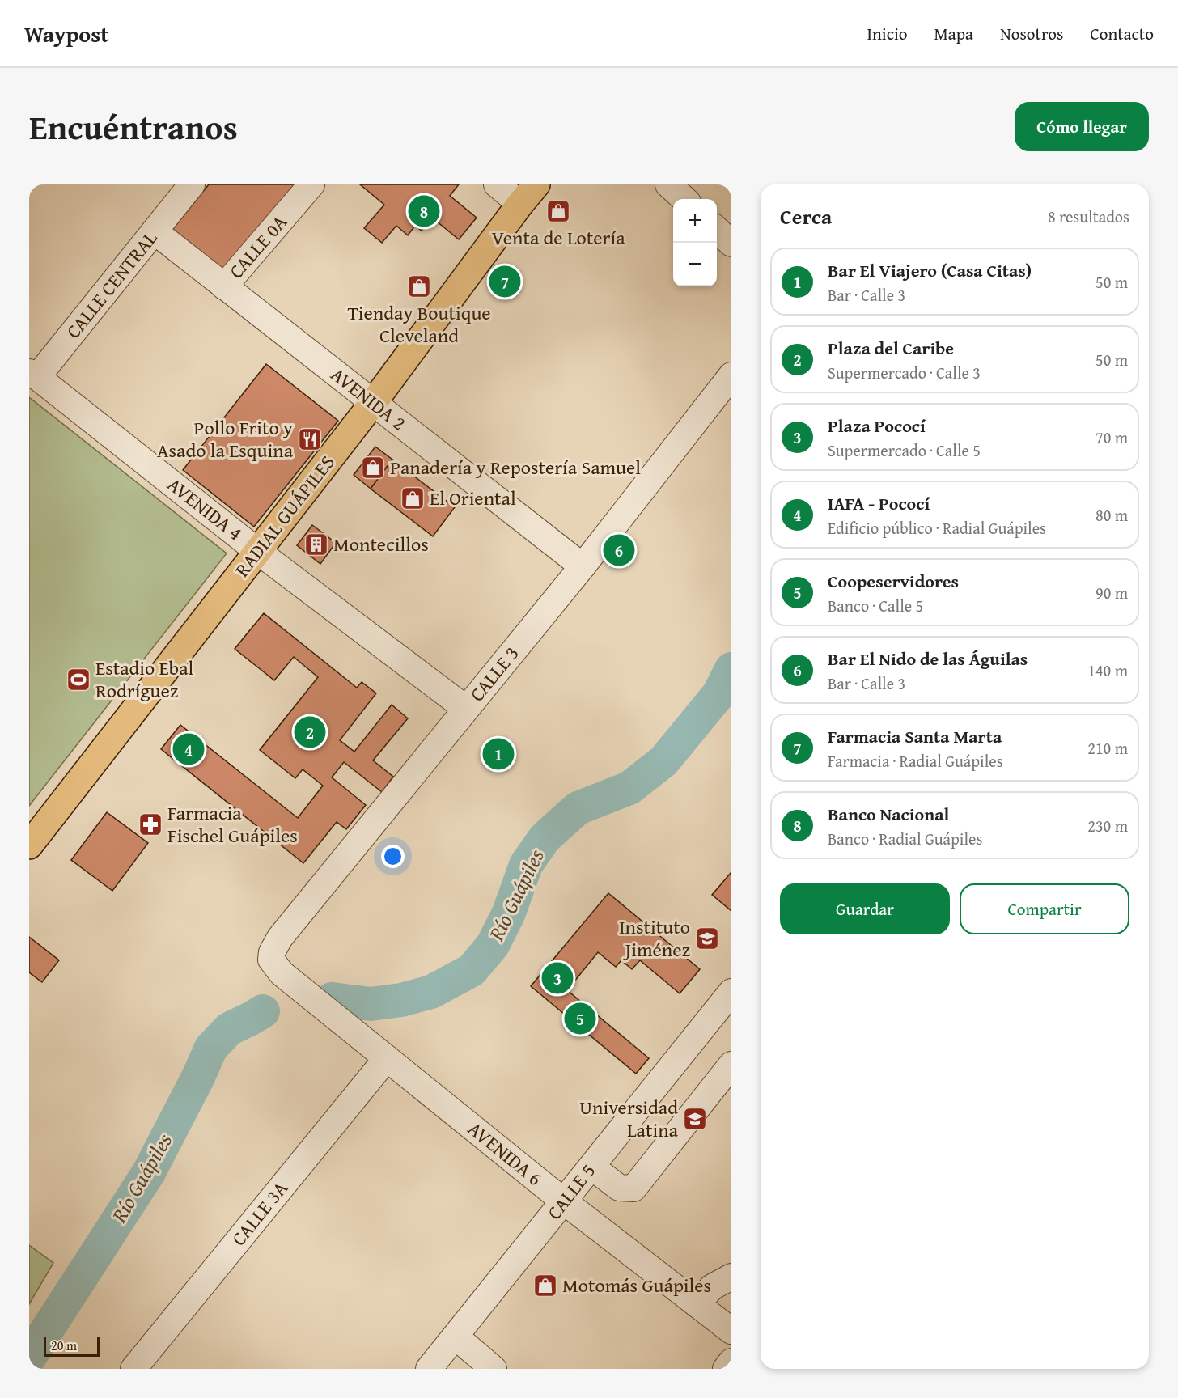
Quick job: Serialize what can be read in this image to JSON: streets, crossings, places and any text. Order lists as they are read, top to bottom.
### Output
{
  "streets": {
    "main road": ["RADIAL GUÁPILES"],
    "street": [
      "CALLE 0A",
      "CALLE CENTRAL",
      "AVENIDA 2",
      "AVENIDA 4",
      "CALLE 3",
      "AVENIDA 6",
      "CALLE 5",
      "CALLE 3A"
    ]
  },
  "crossings": [
    ["CALLE 0A", "AVENIDA 2"],
    ["CALLE CENTRAL", "AVENIDA 2"],
    ["CALLE CENTRAL", "AVENIDA 4"],
    ["AVENIDA 2", "RADIAL GUÁPILES"],
    ["AVENIDA 2", "CALLE 3"],
    ["AVENIDA 4", "RADIAL GUÁPILES"],
    ["AVENIDA 4", "CALLE 3"],
    ["CALLE 3", "AVENIDA 6"],
    ["AVENIDA 6", "CALLE 5"],
    ["AVENIDA 6", "CALLE 3A"]
  ],
  "water": ["Río Guápiles"],
  "places": {
    "shop": [
      "Venta de Lotería",
      "Tienday Boutique Cleveland",
      "Panadería y Repostería Samuel",
      "El Oriental",
      "Motomás Guápiles"
    ],
    "restaurant": ["Pollo Frito y Asado la Esquina"],
    "building": ["Montecillos"],
    "sports": ["Estadio Ebal Rodríguez"],
    "pharmacy": ["Farmacia Fischel Guápiles"],
    "school or university": ["Instituto Jiménez", "Universidad Latina"]
  },
  "scale_bar": "20 m",
  "page": {
    "header": "Waypost",
    "nav": [
      "Inicio",
      "Mapa",
      "Nosotros",
      "Contacto"
    ],
    "title": "Encuéntranos",
    "buttons": [
      "Cómo llegar",
      ["Guardar", "Compartir"]
    ],
    "heading": ["Cerca", "8 resultados"],
    "pins": [
      "8",
      "7",
      "6",
      "2",
      "4",
      "1",
      "3",
      "5"
    ],
    "map_buttons": ["+", "−"],
    "list": [
      {
        "mark": "1",
        "name": "Bar El Viajero (Casa Citas)",
        "note": "Bar · Calle 3",
        "value": "50 m"
      },
      {
        "mark": "2",
        "name": "Plaza del Caribe",
        "note": "Supermercado · Calle 3",
        "value": "50 m"
      },
      {
        "mark": "3",
        "name": "Plaza Pococí",
        "note": "Supermercado · Calle 5",
        "value": "70 m"
      },
      {
        "mark": "4",
        "name": "IAFA - Pococí",
        "note": "Edificio público · Radial Guápiles",
        "value": "80 m"
      },
      {
        "mark": "5",
        "name": "Coopeservidores",
        "note": "Banco · Calle 5",
        "value": "90 m"
      },
      {
        "mark": "6",
        "name": "Bar El Nido de las Águilas",
        "note": "Bar · Calle 3",
        "value": "140 m"
      },
      {
        "mark": "7",
        "name": "Farmacia Santa Marta",
        "note": "Farmacia · Radial Guápiles",
        "value": "210 m"
      },
      {
        "mark": "8",
        "name": "Banco Nacional",
        "note": "Banco · Radial Guápiles",
        "value": "230 m"
      }
    ],
    "scale": "20 m"
  }
}
